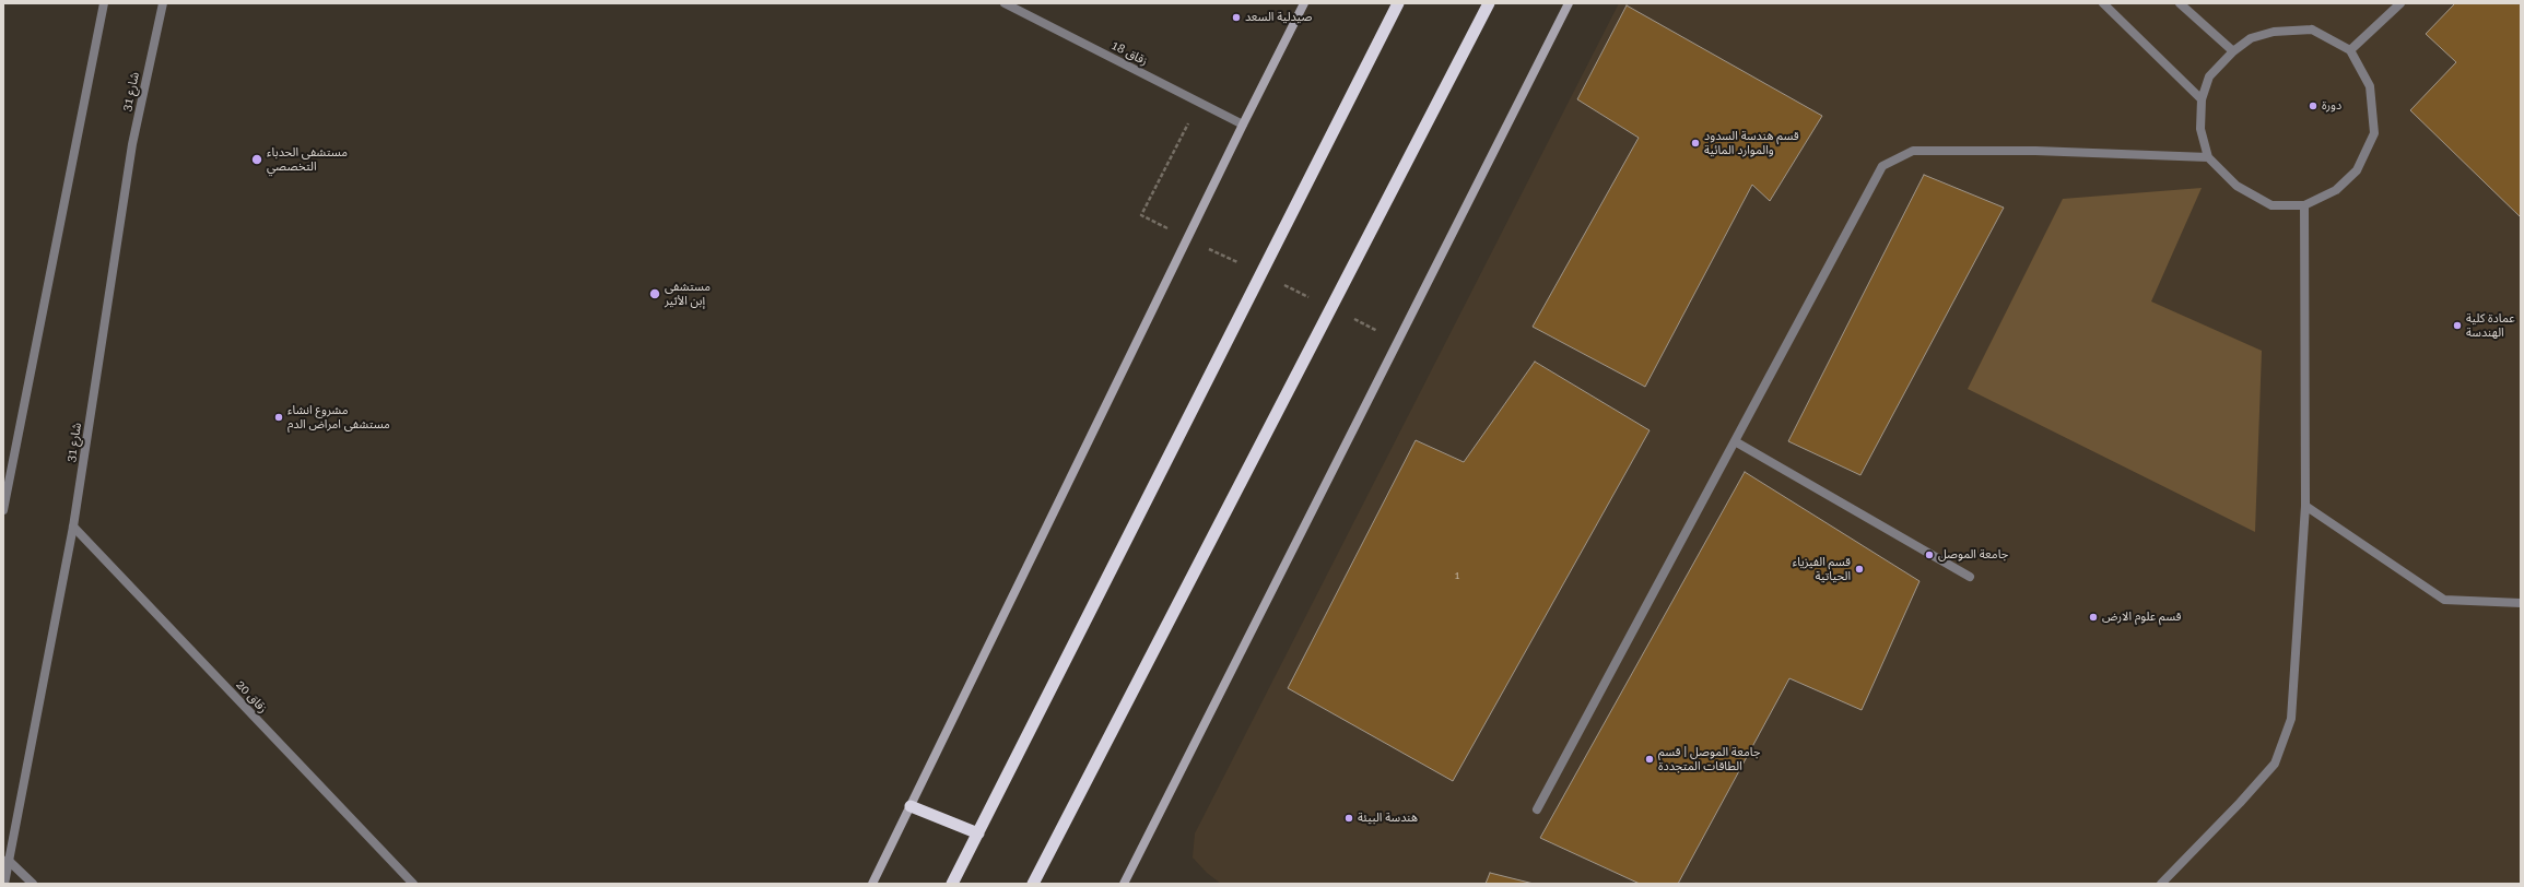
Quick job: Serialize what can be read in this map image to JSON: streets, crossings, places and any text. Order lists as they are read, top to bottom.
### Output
{
  "streets": {
    "street": ["زقاق 18", "شارع 31", "زقاق 20"]
  },
  "crossings": [
    ["شارع 31", "زقاق 20"]
  ],
  "places": [
    "صيدلية السعد",
    "دورة",
    "قسم هندسة السدود والموارد المائية",
    "مستشفى الحدباء التخصصي",
    "مستشفى إبن الأثير",
    "عمادة كلية الهندسة",
    "مشروع انشاء مستشفى امراض الدم",
    "جامعة الموصل",
    "قسم الفيزياء الحياتية",
    "قسم علوم الارض",
    "جامعة الموصل | قسم الطاقات المتجددة",
    "هندسة البيئة"
  ],
  "house_numbers": ["1"]
}
